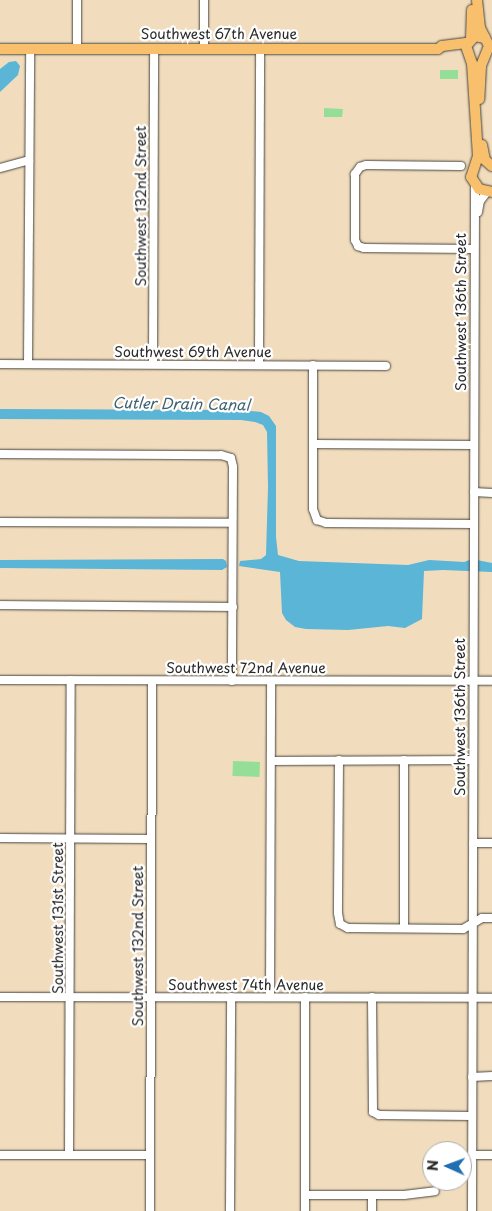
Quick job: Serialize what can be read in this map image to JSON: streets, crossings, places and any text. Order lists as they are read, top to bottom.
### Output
{
  "streets": {
    "main road": ["Southwest 67th Avenue"],
    "street": [
      "Southwest 132nd Street",
      "Southwest 136th Street",
      "Southwest 69th Avenue",
      "Southwest 72nd Avenue",
      "Southwest 131st Street",
      "Southwest 74th Avenue"
    ]
  },
  "crossings": [
    ["Southwest 67th Avenue", "Southwest 132nd Street"],
    ["Southwest 132nd Street", "Southwest 69th Avenue"],
    ["Southwest 132nd Street", "Southwest 72nd Avenue"],
    ["Southwest 132nd Street", "Southwest 74th Avenue"],
    ["Southwest 136th Street", "Southwest 72nd Avenue"],
    ["Southwest 136th Street", "Southwest 74th Avenue"],
    ["Southwest 72nd Avenue", "Southwest 131st Street"],
    ["Southwest 131st Street", "Southwest 74th Avenue"]
  ],
  "water": ["Cutler Drain Canal"],
  "north": "left"
}
